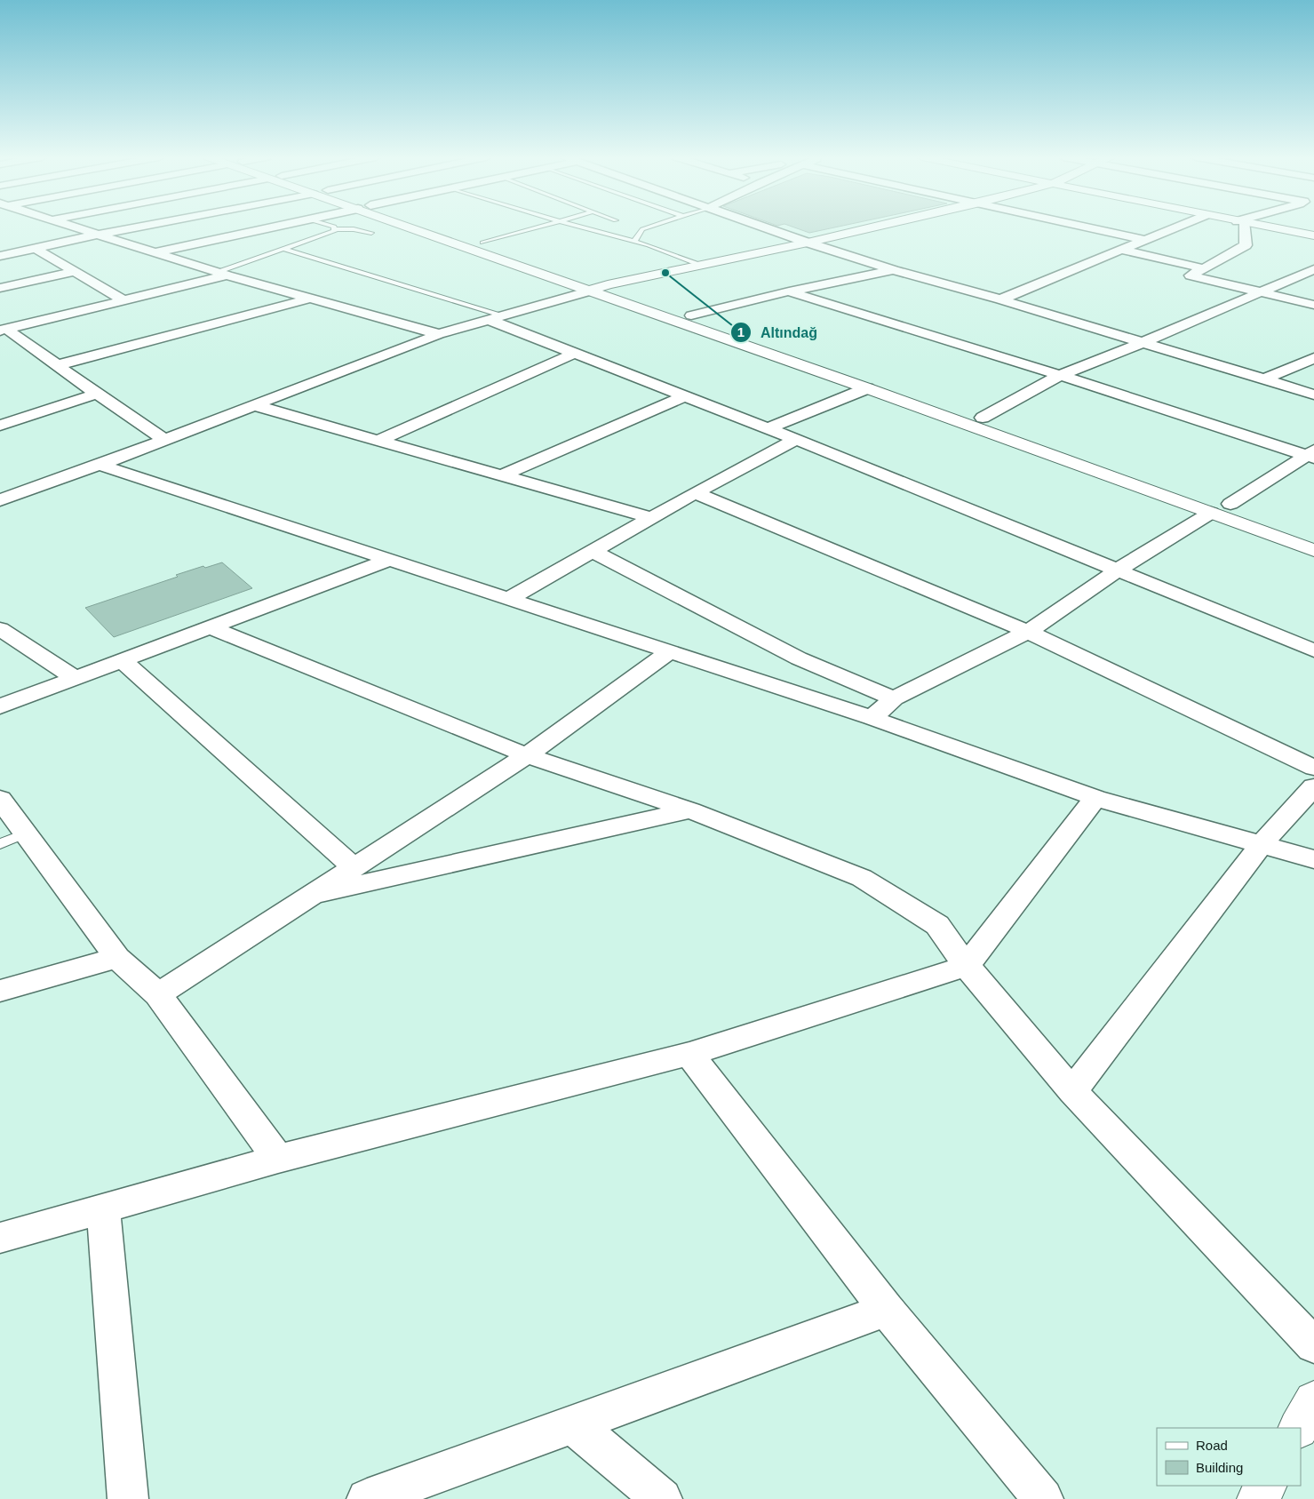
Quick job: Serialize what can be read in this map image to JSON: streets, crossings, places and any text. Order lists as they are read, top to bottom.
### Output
{
  "places": ["Altındağ"],
  "legend": ["Road", "Building"]
}
